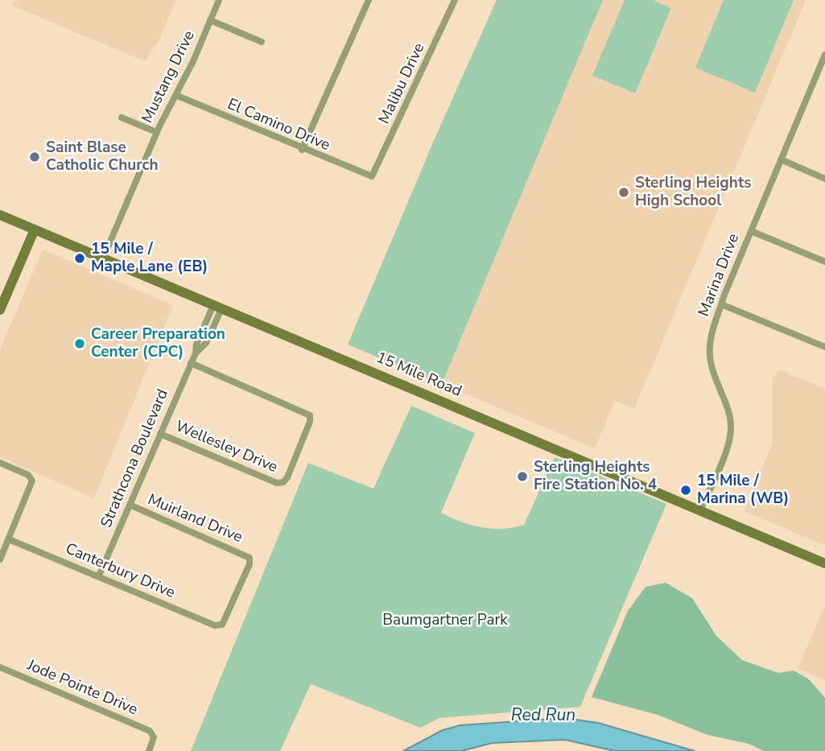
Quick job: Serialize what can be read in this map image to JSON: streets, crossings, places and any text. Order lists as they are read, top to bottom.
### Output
{
  "streets": {
    "main road": ["15 Mile Road"],
    "street": [
      "Mustang Drive",
      "Malibu Drive",
      "El Camino Drive",
      "Marina Drive",
      "Wellesley Drive",
      "Strathcona Boulevard",
      "Muirland Drive",
      "Canterbury Drive",
      "Jode Pointe Drive"
    ]
  },
  "crossings": [
    ["Mustang Drive", "El Camino Drive"],
    ["Mustang Drive", "15 Mile Road"],
    ["Malibu Drive", "El Camino Drive"],
    ["Marina Drive", "15 Mile Road"],
    ["15 Mile Road", "Strathcona Boulevard"],
    ["Wellesley Drive", "Strathcona Boulevard"],
    ["Strathcona Boulevard", "Muirland Drive"],
    ["Strathcona Boulevard", "Canterbury Drive"],
    ["Muirland Drive", "Canterbury Drive"]
  ],
  "water": ["Red Run"],
  "parks": ["Baumgartner Park"],
  "places": [
    "Saint Blase Catholic Church",
    "Sterling Heights High School",
    "15 Mile / Maple Lane (EB)",
    "Career Preparation Center (CPC)",
    "Sterling Heights Fire Station No. 4",
    "15 Mile / Marina (WB)"
  ]
}
